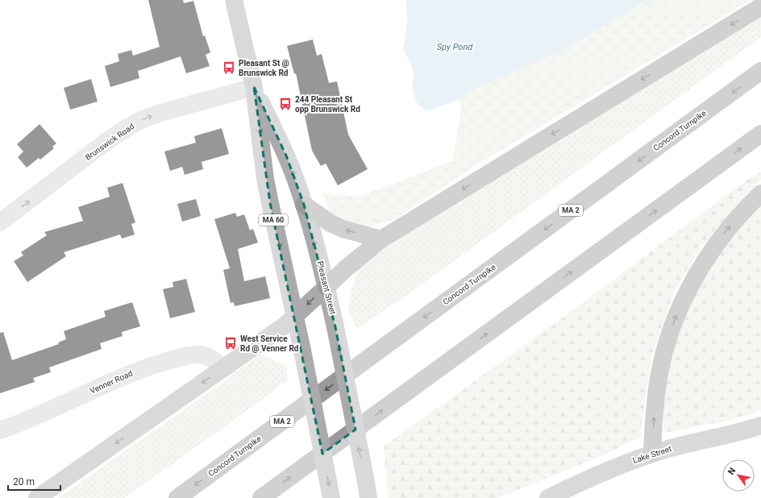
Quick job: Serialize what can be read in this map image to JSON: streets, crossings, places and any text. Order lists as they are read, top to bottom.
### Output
{
  "streets": {
    "highway": ["Concord Turnpike", "MA 2"],
    "main road": ["MA 60", "Pleasant Street", "Lake Street"],
    "street": ["Brunswick Road", "Venner Road"]
  },
  "crossings": [
    ["Brunswick Road", "Pleasant Street"]
  ],
  "one_way": ["Brunswick Road"],
  "water": ["Spy Pond"],
  "places": {
    "bus stop": ["Pleasant St @ Brunswick Rd", "244 Pleasant St opp Brunswick Rd", "West Service Rd @ Venner Rd"]
  },
  "scale_bar": "20 m",
  "north": "top left"
}
